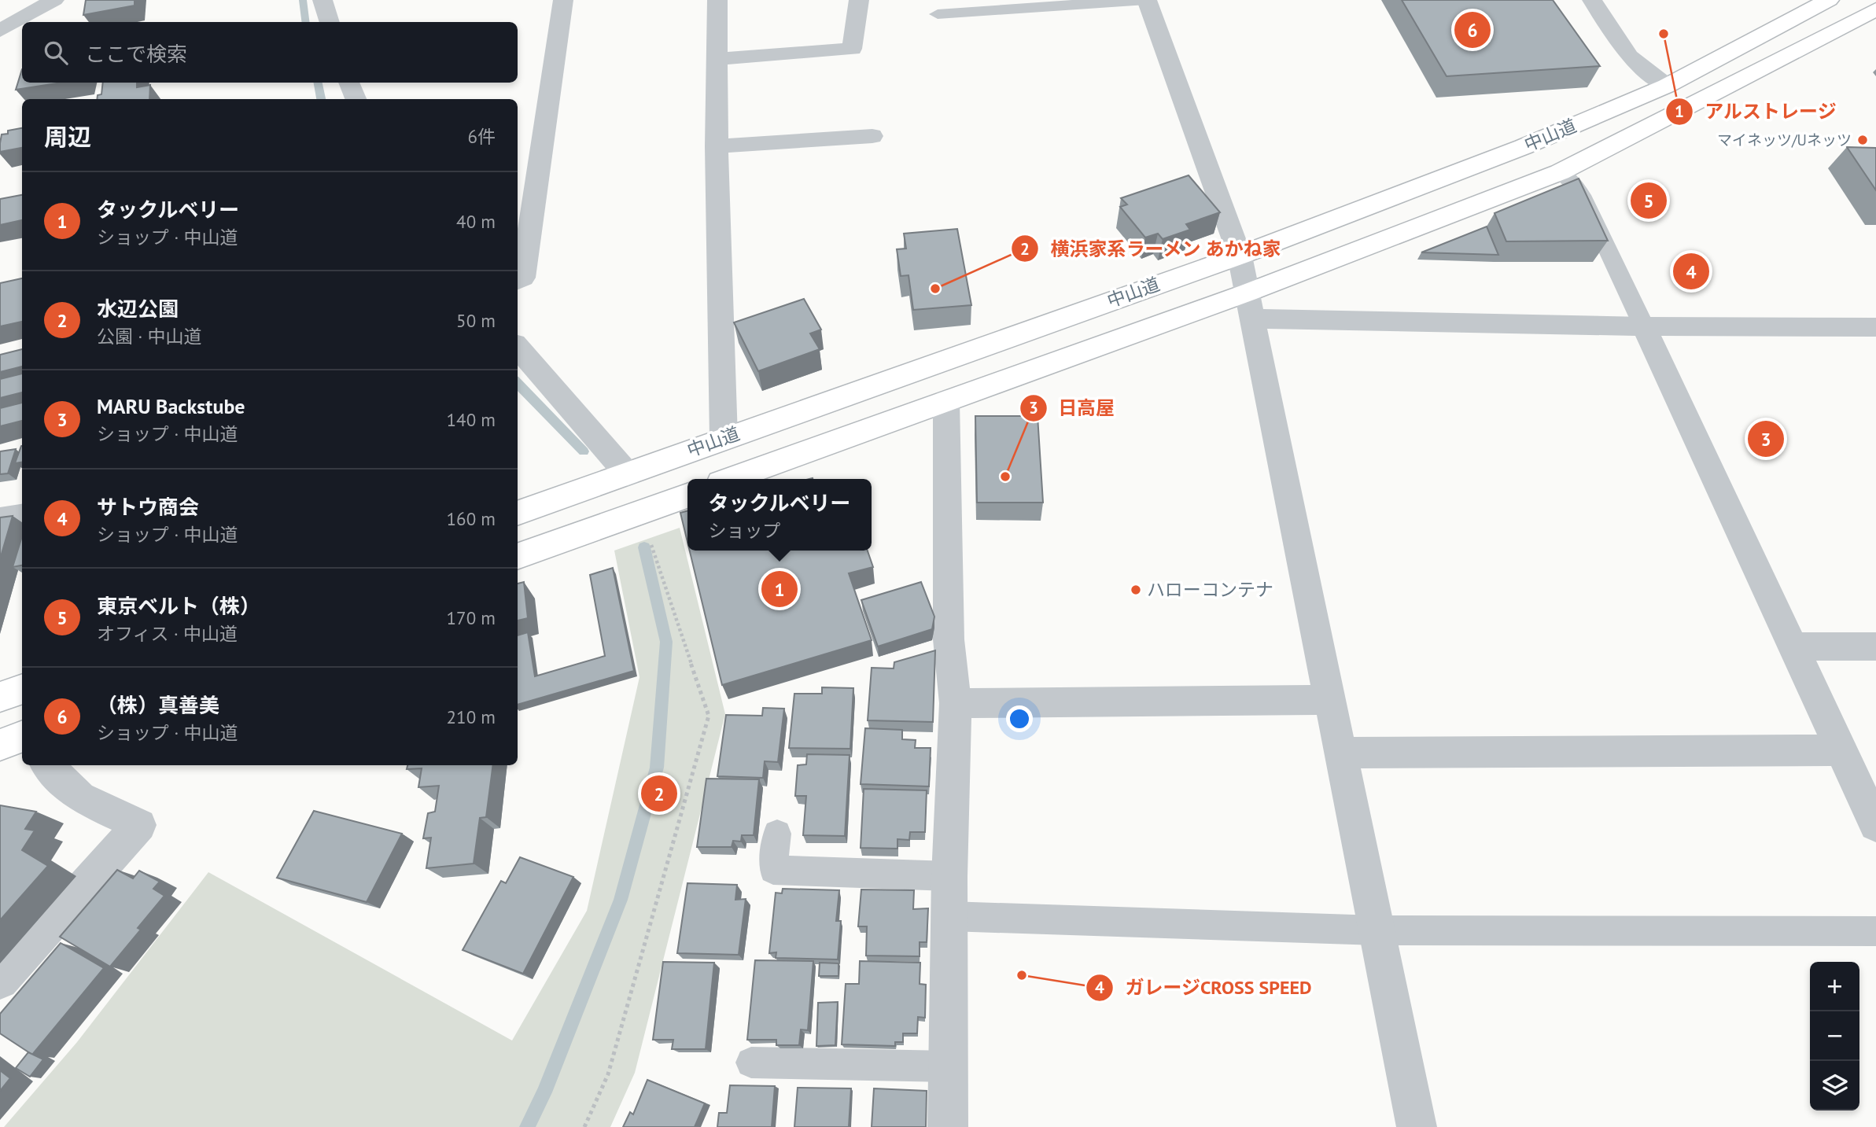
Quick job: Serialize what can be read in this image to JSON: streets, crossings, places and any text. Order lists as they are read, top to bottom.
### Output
{
  "streets": {
    "highway": ["中山道"]
  },
  "places": [
    "アルストレージ",
    "マイネッツ/Uネッツ",
    "横浜家系ラーメン あかね家",
    "日高屋",
    "ハローコンテナ",
    "ガレージCROSS SPEED"
  ],
  "page": {
    "pins": [
      "6",
      "5",
      "4",
      "3",
      "1",
      "2"
    ],
    "search": "ここで検索",
    "heading": ["周辺", "6件"],
    "list": [
      {
        "mark": "1",
        "name": "タックルベリー",
        "note": "ショップ · 中山道",
        "value": "40 m"
      },
      {
        "mark": "2",
        "name": "水辺公園",
        "note": "公園 · 中山道",
        "value": "50 m"
      },
      {
        "mark": "3",
        "name": "MARU Backstube",
        "note": "ショップ · 中山道",
        "value": "140 m"
      },
      {
        "mark": "4",
        "name": "サトウ商会",
        "note": "ショップ · 中山道",
        "value": "160 m"
      },
      {
        "mark": "5",
        "name": "東京ベルト（株）",
        "note": "オフィス · 中山道",
        "value": "170 m"
      },
      {
        "mark": "6",
        "name": "（株）真善美",
        "note": "ショップ · 中山道",
        "value": "210 m"
      }
    ],
    "popup": ["タックルベリー", "ショップ"],
    "map_buttons": ["+", "−"]
  }
}
